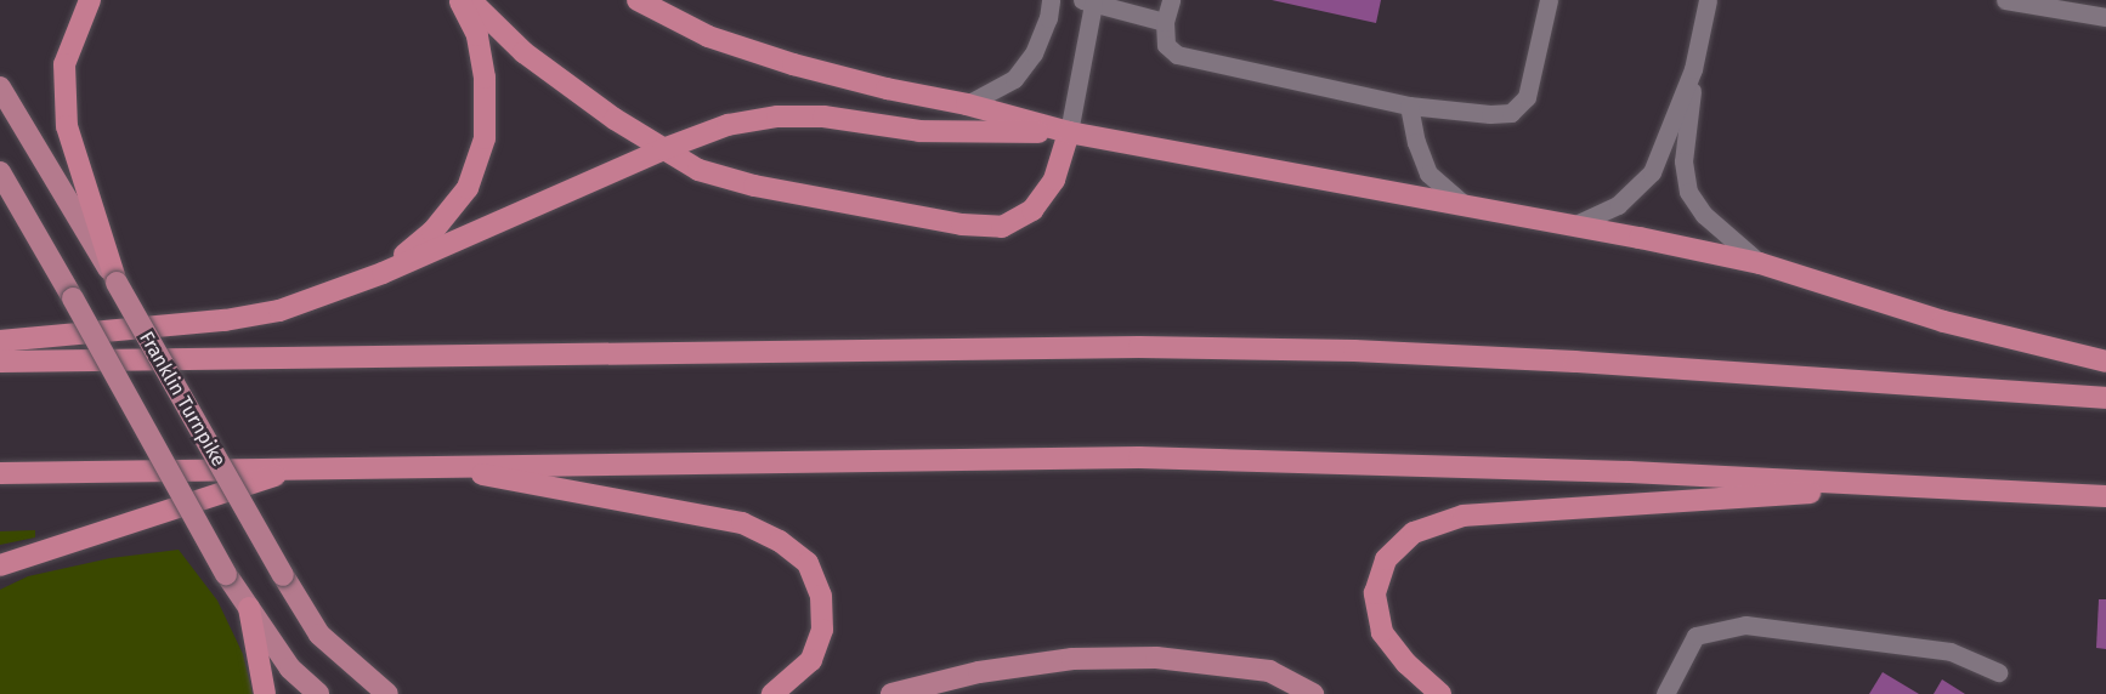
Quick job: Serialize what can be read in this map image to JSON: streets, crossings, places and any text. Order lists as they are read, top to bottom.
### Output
{
  "streets": {
    "main road": ["Franklin Turnpike"]
  }
}
